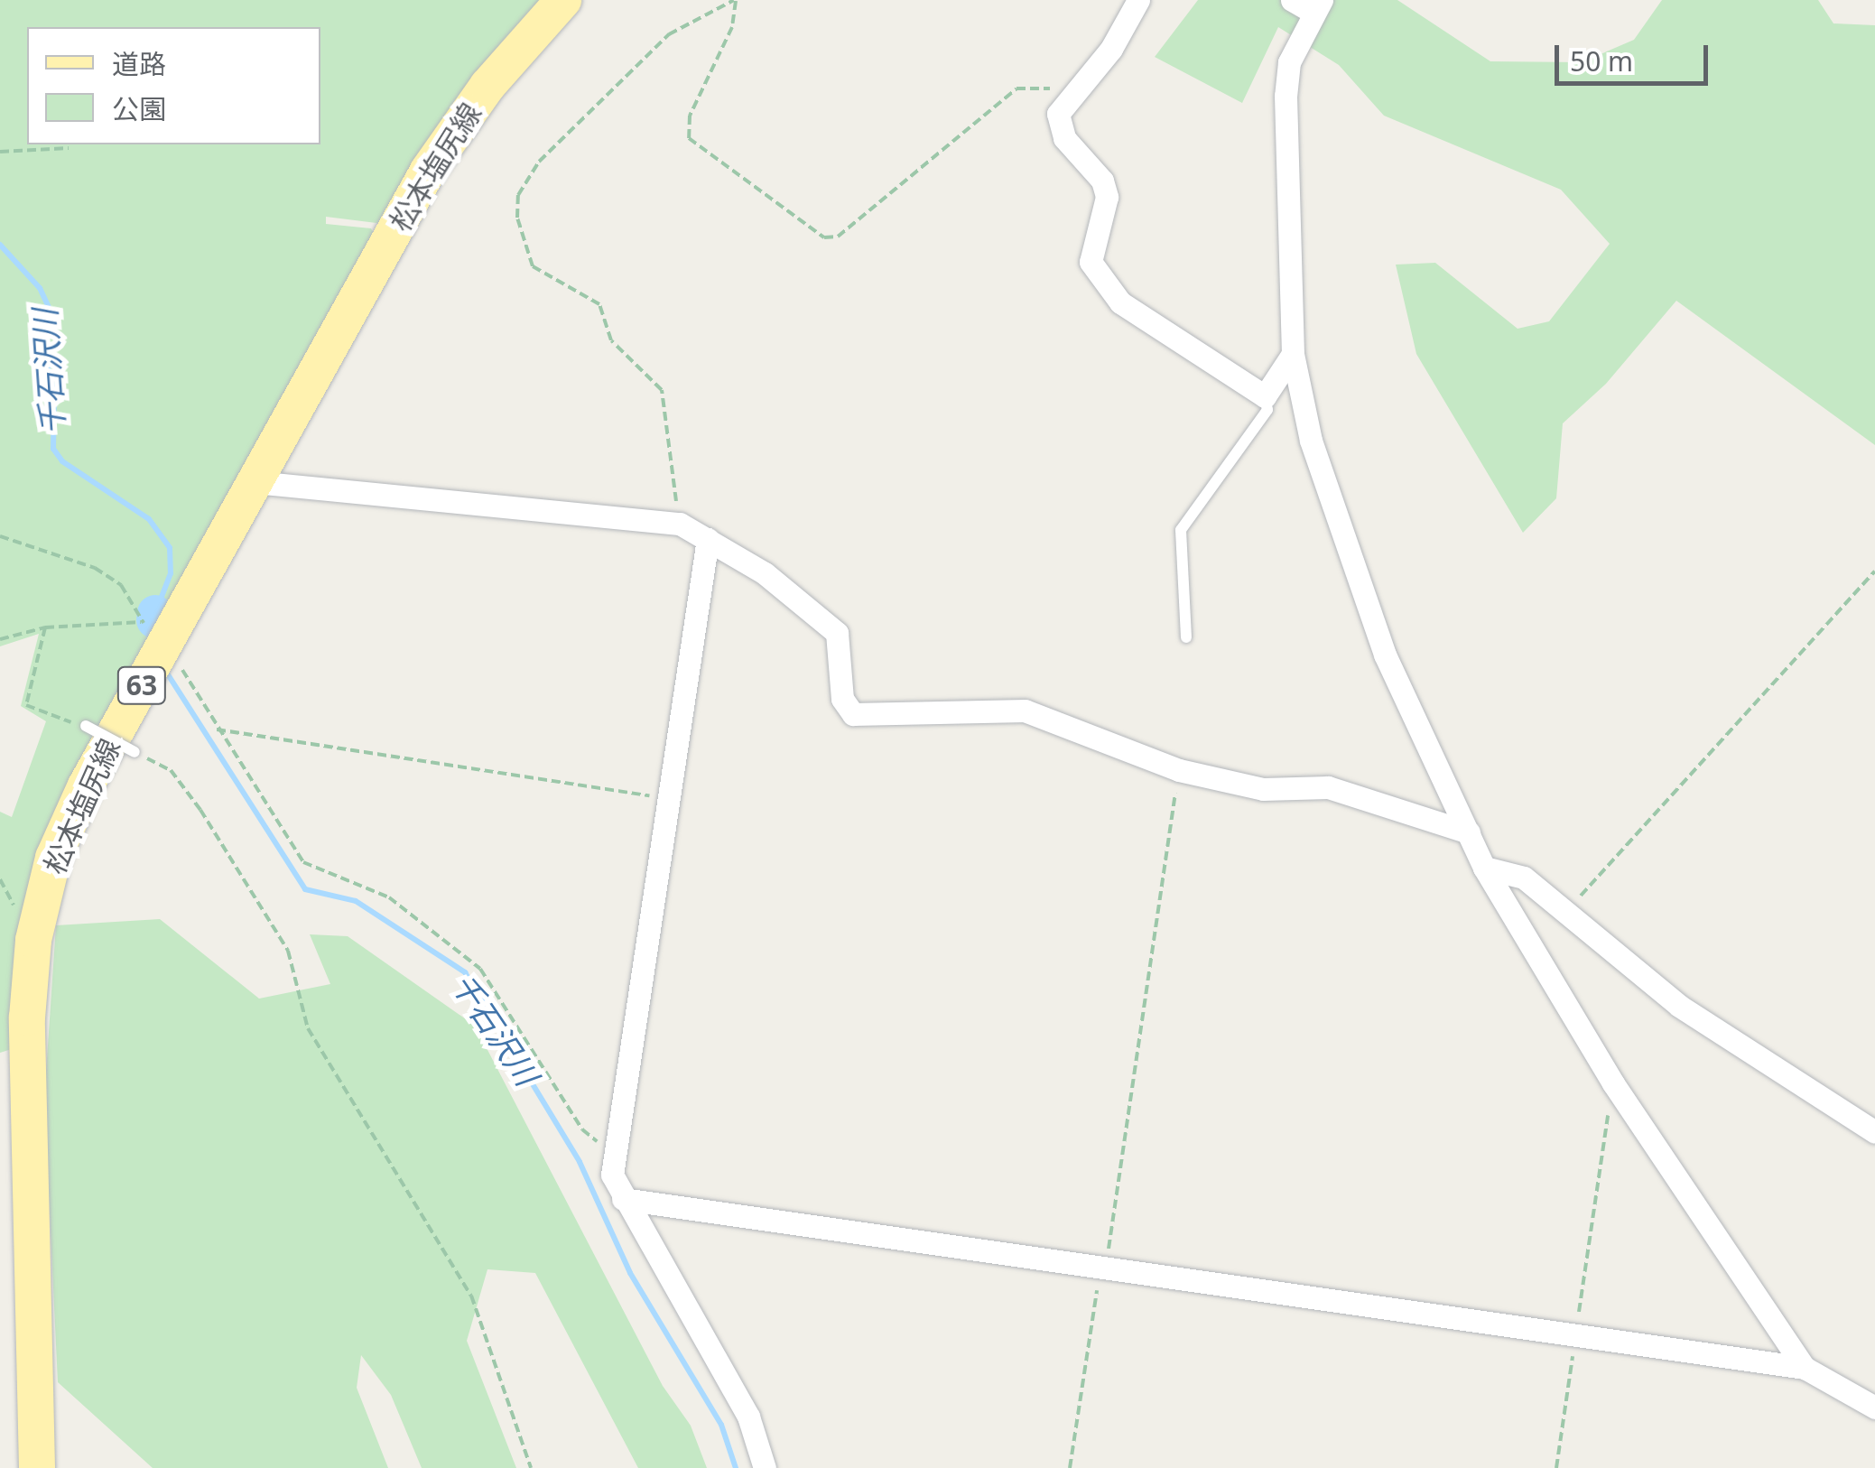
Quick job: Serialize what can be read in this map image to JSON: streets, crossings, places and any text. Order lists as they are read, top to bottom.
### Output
{
  "streets": {
    "main road": ["松本塩尻線", "63"]
  },
  "water": ["千石沢川"],
  "legend": ["道路", "公園"],
  "scale_bar": "50 m"
}
